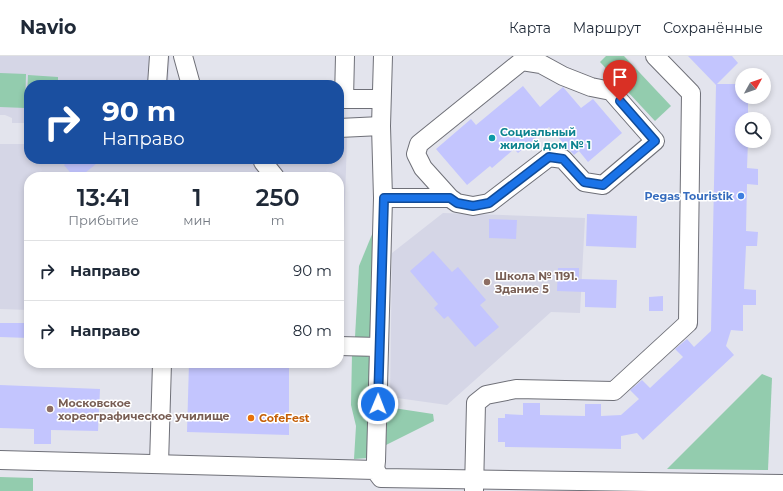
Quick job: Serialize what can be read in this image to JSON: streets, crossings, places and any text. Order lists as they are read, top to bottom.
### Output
{
  "places": [
    "Социальный жилой дом № 1",
    "Pegas Touristik",
    "Школа № 1191. Здание 5",
    "Московское хореографическое училище",
    "CofeFest"
  ],
  "north": "top right",
  "page": {
    "header": "Navio",
    "nav": ["Карта", "Маршрут", "Сохранённые"],
    "turn": ["90 m", "Направо"],
    "eta": [
      "13:41",
      "Прибытие",
      "1",
      "мин",
      "250",
      "m"
    ],
    "list": [
      {
        "name": "Направо",
        "value": "90 m"
      },
      {
        "name": "Направо",
        "value": "80 m"
      }
    ]
  }
}
